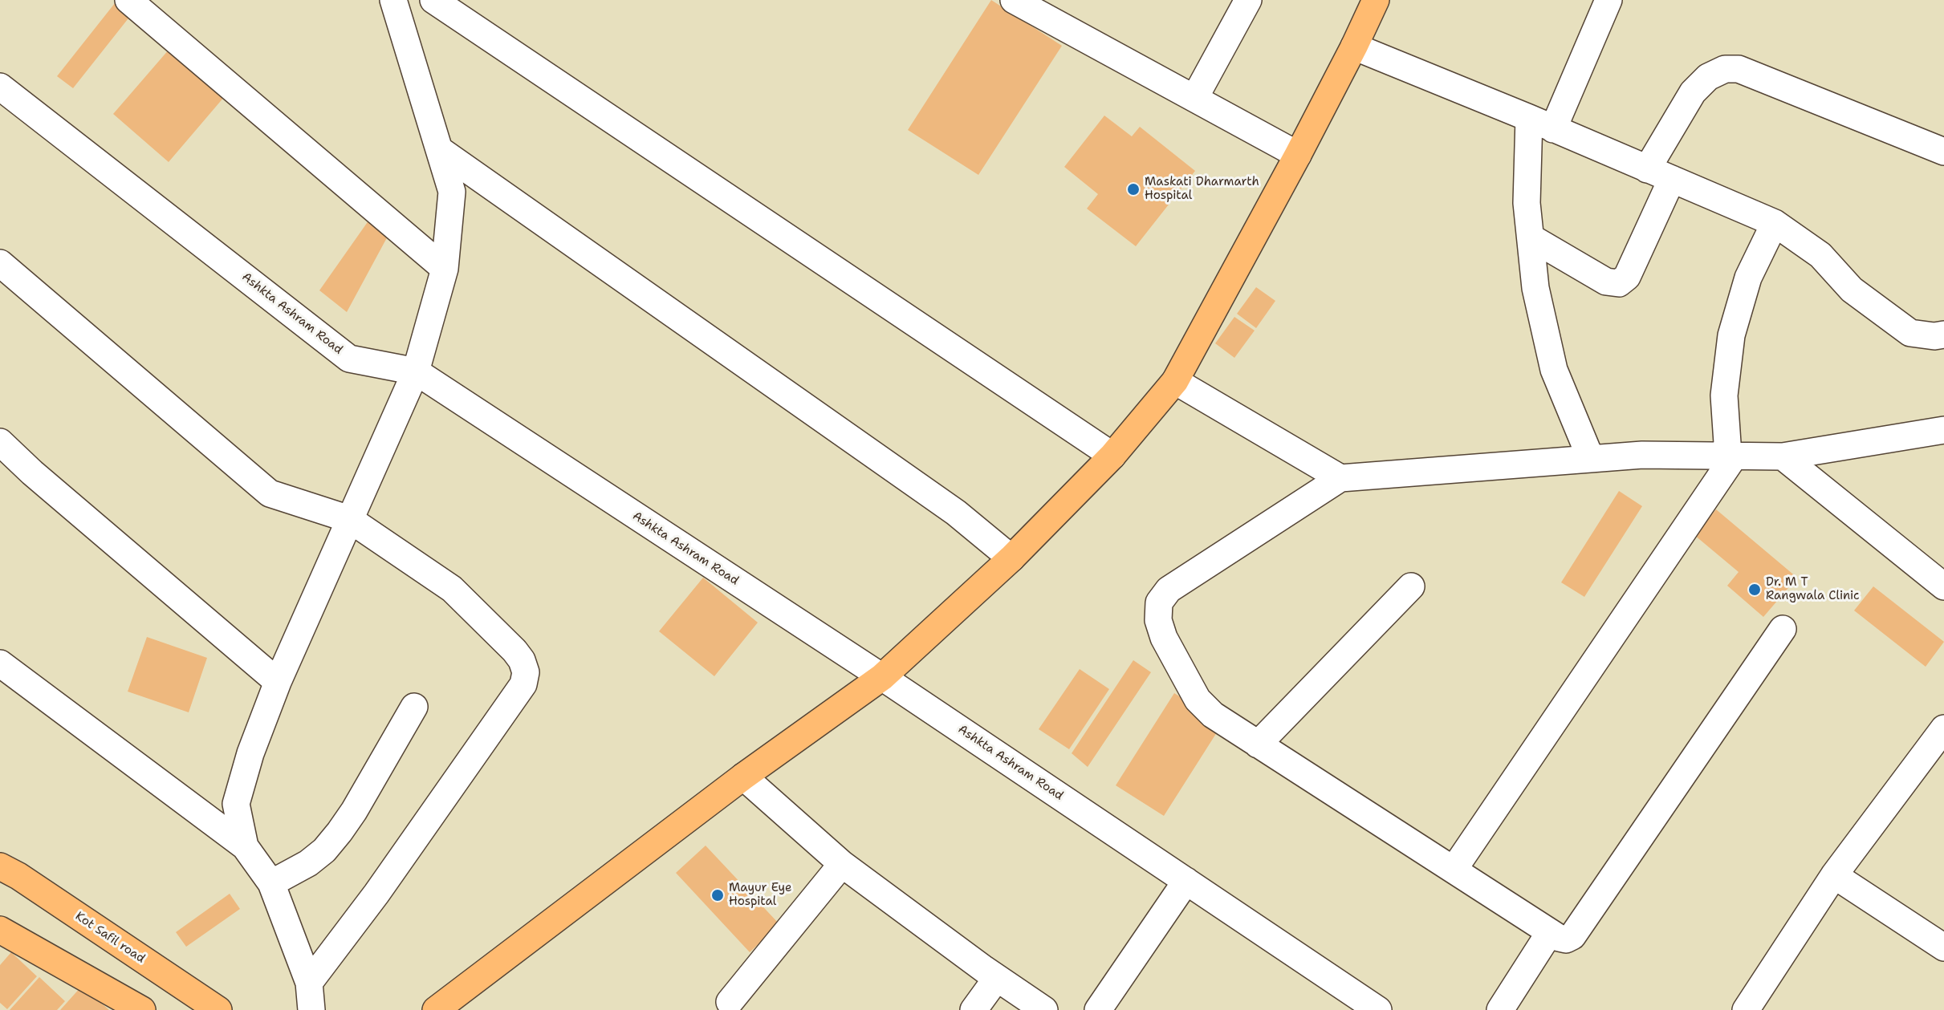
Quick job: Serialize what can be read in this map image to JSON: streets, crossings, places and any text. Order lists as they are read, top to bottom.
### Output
{
  "streets": {
    "main road": ["Kot Safil road"],
    "street": ["Ashkta Ashram Road"]
  },
  "places": ["Maskati Dharmarth Hospital", "Dr. M T Rangwala Clinic", "Mayur Eye Hospital"]
}
